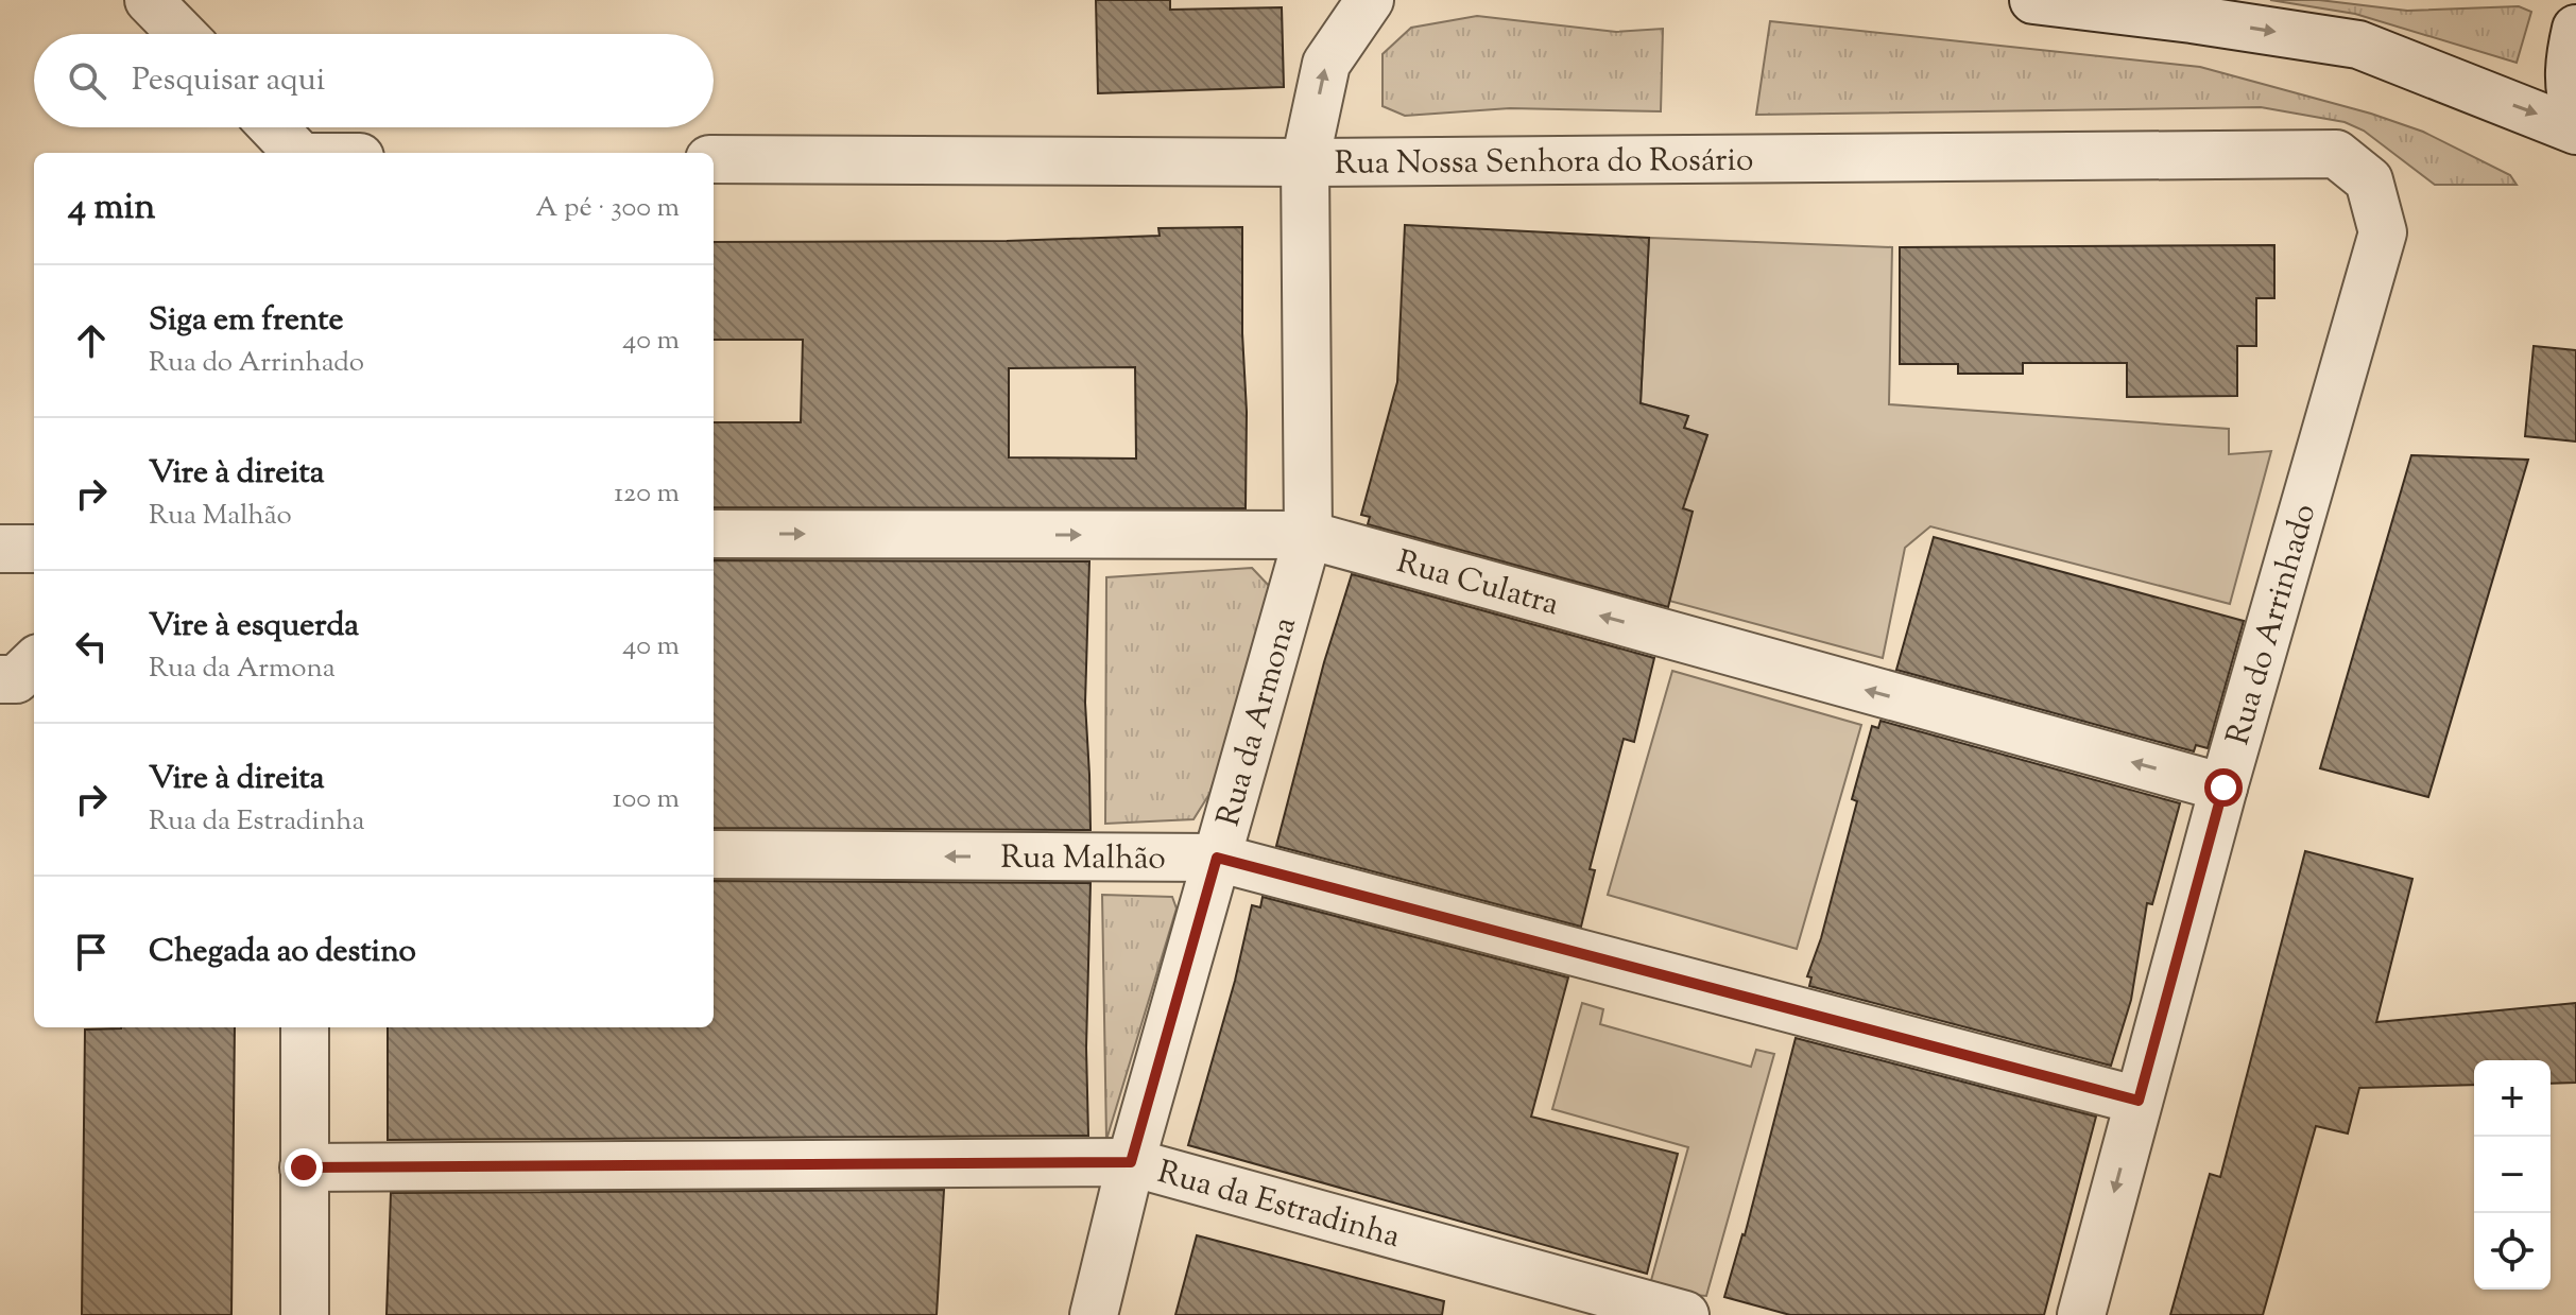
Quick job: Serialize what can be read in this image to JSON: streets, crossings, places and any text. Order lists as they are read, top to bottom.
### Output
{
  "streets": {
    "street": [
      "Rua Nossa Senhora do Rosário",
      "Rua Culatra",
      "Rua do Arrinhado",
      "Rua da Armona",
      "Rua Malhão",
      "Rua da Estradinha"
    ]
  },
  "crossings": [
    ["Rua Nossa Senhora do Rosário", "Rua do Arrinhado"],
    ["Rua Nossa Senhora do Rosário", "Rua da Armona"],
    ["Rua Culatra", "Rua do Arrinhado"],
    ["Rua Culatra", "Rua da Armona"],
    ["Rua do Arrinhado", "Rua Malhão"],
    ["Rua da Armona", "Rua Malhão"],
    ["Rua da Armona", "Rua da Estradinha"]
  ],
  "page": {
    "search": "Pesquisar aqui",
    "heading": ["4 min", "A pé · 300 m"],
    "list": [
      ["Siga em frente", "Rua do Arrinhado", "40 m"],
      ["Vire à direita", "Rua Malhão", "120 m"],
      ["Vire à esquerda", "Rua da Armona", "40 m"],
      ["Vire à direita", "Rua da Estradinha", "100 m"],
      "Chegada ao destino"
    ],
    "map_buttons": ["+", "−"]
  }
}
